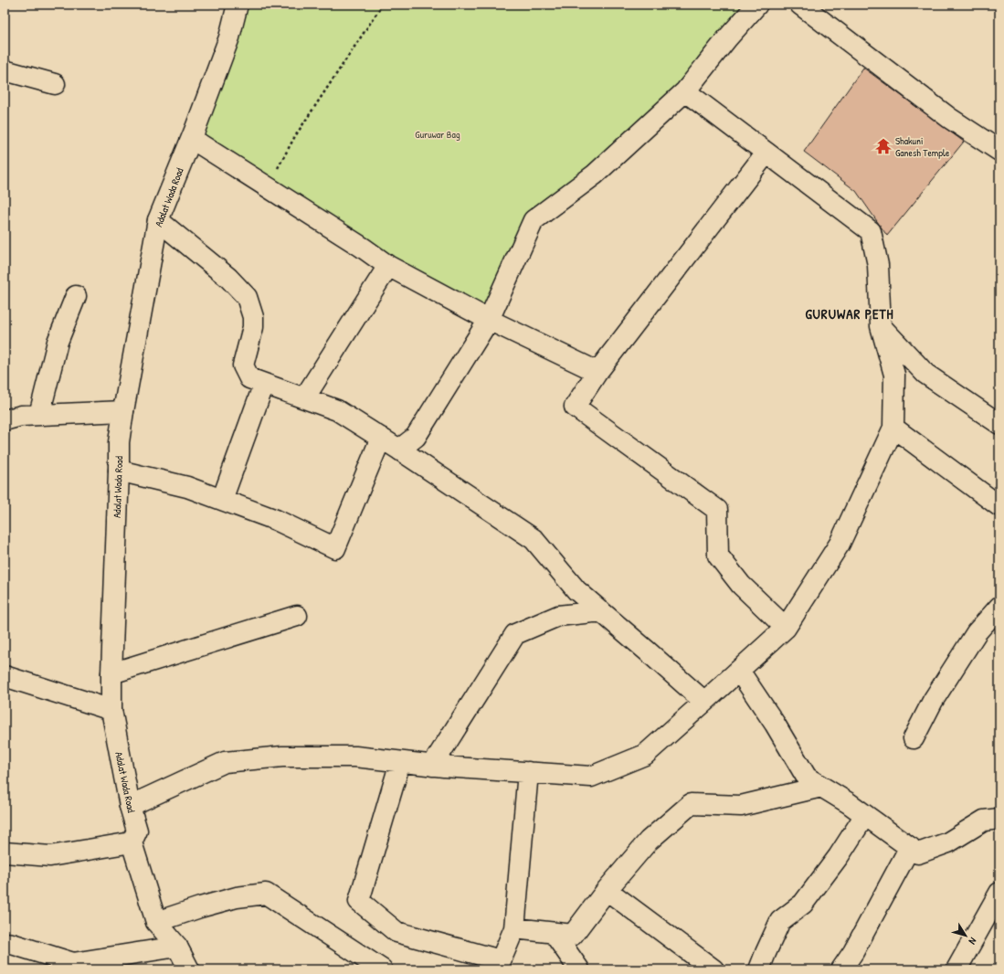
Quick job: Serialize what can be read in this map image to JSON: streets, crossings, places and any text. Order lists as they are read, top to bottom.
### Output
{
  "streets": {
    "street": ["Adalat Wada Road"]
  },
  "districts": ["GURUWAR PETH"],
  "parks": ["Guruwar Bag"],
  "places": {
    "temple": ["Shakuni Ganesh Temple"]
  },
  "north": "bottom right"
}
